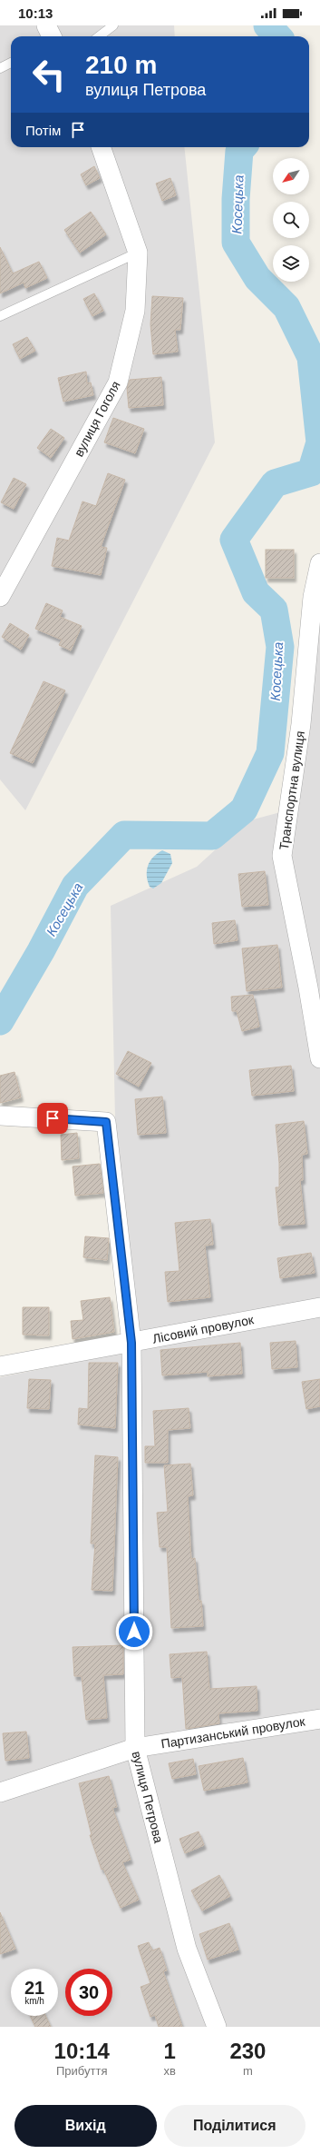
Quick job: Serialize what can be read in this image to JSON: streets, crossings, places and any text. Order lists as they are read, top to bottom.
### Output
{
  "streets": {
    "street": [
      "вулиця Гоголя",
      "Транспортна вулиця",
      "Лісовий провулок",
      "Партизанський провулок",
      "вулиця Петрова"
    ]
  },
  "crossings": [
    ["Лісовий провулок", "вулиця Петрова"],
    ["Партизанський провулок", "вулиця Петрова"]
  ],
  "water": ["Косецька"],
  "north": "bottom left",
  "page": {
    "status": "10:13",
    "turn": ["210 m", "вулиця Петрова"],
    "then": "Потім",
    "speed": "21 km/h",
    "limit": "30",
    "eta": [
      "10:14",
      "Прибуття",
      "1",
      "хв",
      "230",
      "m"
    ],
    "buttons": ["Вихід", "Поділитися"]
  }
}
